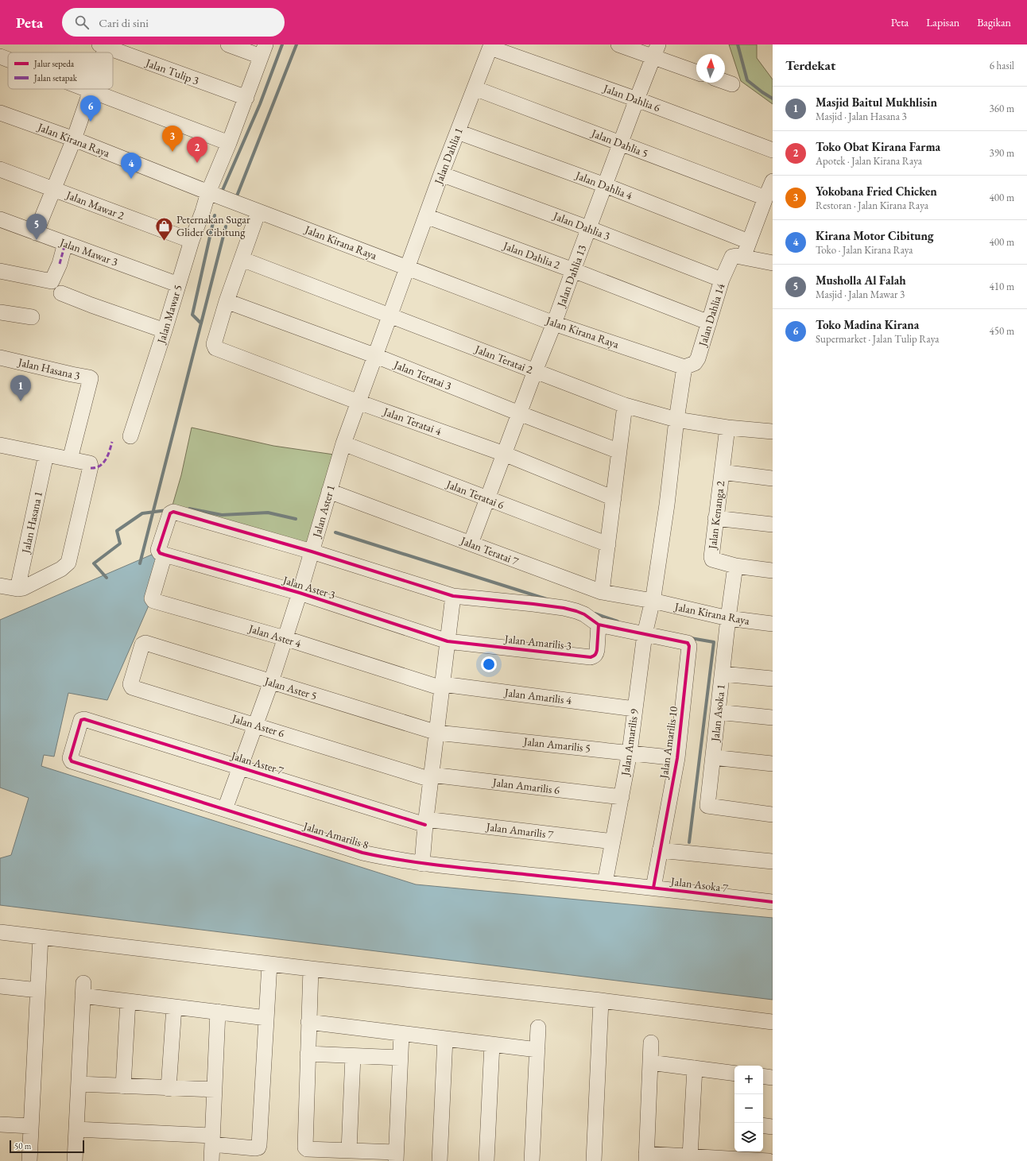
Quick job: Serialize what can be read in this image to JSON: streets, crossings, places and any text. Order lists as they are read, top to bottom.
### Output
{
  "streets": {
    "street": [
      "Jalan Tulip 3",
      "Jalan Dahlia 6",
      "Jalan Kirana Raya",
      "Jalan Dahlia 5",
      "Jalan Dahlia 1",
      "Jalan Dahlia 4",
      "Jalan Mawar 2",
      "Jalan Dahlia 3",
      "Jalan Mawar 3",
      "Jalan Dahlia 2",
      "Jalan Dahlia 13",
      "Jalan Mawar 5",
      "Jalan Dahlia 14",
      "Jalan Teratai 2",
      "Jalan Hasana 3",
      "Jalan Teratai 3",
      "Jalan Teratai 4",
      "Jalan Teratai 6",
      "Jalan Aster 1",
      "Jalan Kenanga 2",
      "Jalan Hasana 1",
      "Jalan Teratai 7",
      "Jalan Aster 3",
      "Jalan Aster 4",
      "Jalan Amarilis 3",
      "Jalan Aster 5",
      "Jalan Amarilis 4",
      "Jalan Asoka 1",
      "Jalan Aster 6",
      "Jalan Amarilis 9",
      "Jalan Amarilis 10",
      "Jalan Amarilis 5",
      "Jalan Aster 7",
      "Jalan Amarilis 6",
      "Jalan Amarilis 7",
      "Jalan Amarilis 8",
      "Jalan Asoka 7"
    ]
  },
  "crossings": [
    ["Jalan Tulip 3", "Jalan Mawar 5"],
    ["Jalan Dahlia 6", "Jalan Dahlia 1"],
    ["Jalan Dahlia 6", "Jalan Dahlia 13"],
    ["Jalan Kirana Raya", "Jalan Dahlia 1"],
    ["Jalan Kirana Raya", "Jalan Dahlia 13"],
    ["Jalan Kirana Raya", "Jalan Mawar 5"],
    ["Jalan Kirana Raya", "Jalan Dahlia 14"],
    ["Jalan Kirana Raya", "Jalan Aster 1"],
    ["Jalan Kirana Raya", "Jalan Teratai 7"],
    ["Jalan Kirana Raya", "Jalan Asoka 1"],
    ["Jalan Kirana Raya", "Jalan Amarilis 9"],
    ["Jalan Dahlia 5", "Jalan Dahlia 1"],
    ["Jalan Dahlia 5", "Jalan Dahlia 13"],
    ["Jalan Dahlia 5", "Jalan Dahlia 14"],
    ["Jalan Dahlia 1", "Jalan Dahlia 4"],
    ["Jalan Dahlia 1", "Jalan Dahlia 3"],
    ["Jalan Dahlia 1", "Jalan Dahlia 2"],
    ["Jalan Dahlia 1", "Jalan Aster 1"],
    ["Jalan Dahlia 4", "Jalan Dahlia 13"],
    ["Jalan Dahlia 4", "Jalan Dahlia 14"],
    ["Jalan Mawar 2", "Jalan Mawar 5"],
    ["Jalan Dahlia 3", "Jalan Dahlia 13"],
    ["Jalan Dahlia 3", "Jalan Dahlia 14"],
    ["Jalan Mawar 3", "Jalan Mawar 5"],
    ["Jalan Dahlia 2", "Jalan Dahlia 13"],
    ["Jalan Dahlia 2", "Jalan Dahlia 14"],
    ["Jalan Dahlia 13", "Jalan Teratai 2"],
    ["Jalan Dahlia 13", "Jalan Teratai 3"],
    ["Jalan Dahlia 13", "Jalan Teratai 4"],
    ["Jalan Dahlia 13", "Jalan Teratai 6"],
    ["Jalan Dahlia 13", "Jalan Teratai 7"],
    ["Jalan Dahlia 14", "Jalan Amarilis 9"],
    ["Jalan Teratai 2", "Jalan Aster 1"],
    ["Jalan Teratai 2", "Jalan Kenanga 2"],
    ["Jalan Teratai 2", "Jalan Amarilis 9"],
    ["Jalan Teratai 3", "Jalan Teratai 4"],
    ["Jalan Teratai 3", "Jalan Aster 1"],
    ["Jalan Teratai 4", "Jalan Aster 1"],
    ["Jalan Teratai 6", "Jalan Aster 1"],
    ["Jalan Aster 1", "Jalan Teratai 7"],
    ["Jalan Aster 1", "Jalan Aster 3"],
    ["Jalan Aster 1", "Jalan Aster 4"],
    ["Jalan Aster 1", "Jalan Aster 5"],
    ["Jalan Aster 1", "Jalan Aster 6"],
    ["Jalan Aster 1", "Jalan Aster 7"],
    ["Jalan Aster 1", "Jalan Amarilis 8"],
    ["Jalan Kenanga 2", "Jalan Asoka 1"],
    ["Jalan Teratai 7", "Jalan Amarilis 9"],
    ["Jalan Aster 3", "Jalan Aster 4"],
    ["Jalan Aster 3", "Jalan Amarilis 3"],
    ["Jalan Aster 4", "Jalan Amarilis 4"],
    ["Jalan Aster 5", "Jalan Aster 6"],
    ["Jalan Aster 5", "Jalan Amarilis 5"],
    ["Jalan Amarilis 4", "Jalan Amarilis 9"],
    ["Jalan Aster 6", "Jalan Amarilis 6"],
    ["Jalan Amarilis 9", "Jalan Amarilis 10"],
    ["Jalan Amarilis 9", "Jalan Amarilis 5"],
    ["Jalan Amarilis 9", "Jalan Amarilis 6"],
    ["Jalan Amarilis 9", "Jalan Amarilis 7"],
    ["Jalan Amarilis 9", "Jalan Amarilis 8"],
    ["Jalan Amarilis 9", "Jalan Asoka 7"],
    ["Jalan Amarilis 10", "Jalan Amarilis 5"],
    ["Jalan Amarilis 10", "Jalan Asoka 7"],
    ["Jalan Aster 7", "Jalan Amarilis 7"],
    ["Jalan Aster 7", "Jalan Amarilis 8"],
    ["Jalan Amarilis 8", "Jalan Asoka 7"]
  ],
  "places": {
    "shop": ["Peternakan Sugar Glider Cibitung"]
  },
  "legend": ["Jalur sepeda", "Jalan setapak"],
  "scale_bar": "50 m",
  "north": "top",
  "page": {
    "header": "Peta",
    "search": "Cari di sini",
    "nav": ["Peta", "Lapisan", "Bagikan"],
    "heading": ["Terdekat", "6 hasil"],
    "list": [
      {
        "mark": "1",
        "name": "Masjid Baitul Mukhlisin",
        "note": "Masjid · Jalan Hasana 3",
        "value": "360 m"
      },
      {
        "mark": "2",
        "name": "Toko Obat Kirana Farma",
        "note": "Apotek · Jalan Kirana Raya",
        "value": "390 m"
      },
      {
        "mark": "3",
        "name": "Yokobana Fried Chicken",
        "note": "Restoran · Jalan Kirana Raya",
        "value": "400 m"
      },
      {
        "mark": "4",
        "name": "Kirana Motor Cibitung",
        "note": "Toko · Jalan Kirana Raya",
        "value": "400 m"
      },
      {
        "mark": "5",
        "name": "Musholla Al Falah",
        "note": "Masjid · Jalan Mawar 3",
        "value": "410 m"
      },
      {
        "mark": "6",
        "name": "Toko Madina Kirana",
        "note": "Supermarket · Jalan Tulip Raya",
        "value": "450 m"
      }
    ],
    "pins": [
      "6",
      "3",
      "2",
      "4",
      "5",
      "1"
    ],
    "map_buttons": ["+", "−"],
    "scale": "50 m"
  }
}
